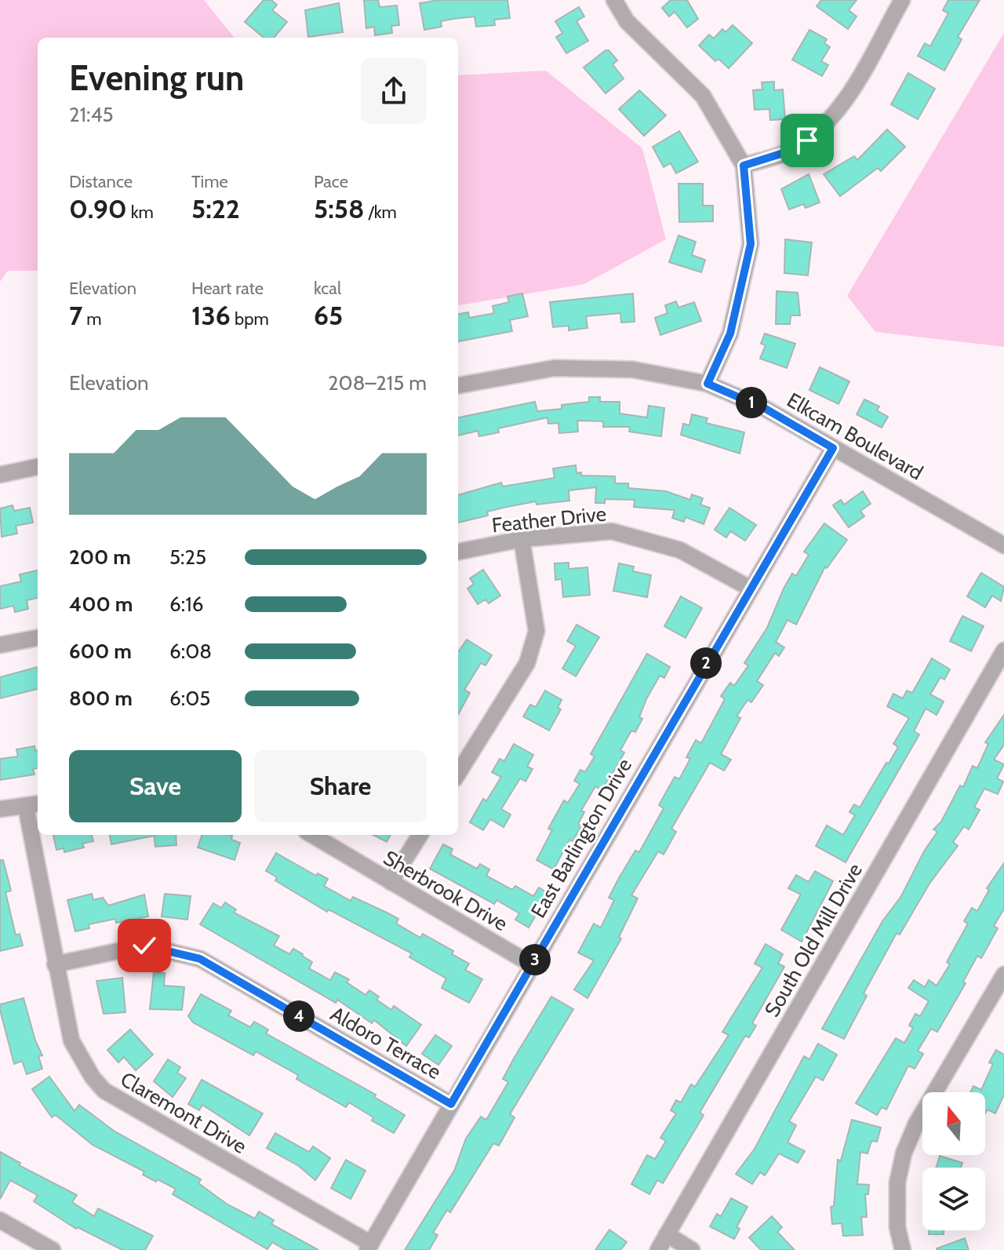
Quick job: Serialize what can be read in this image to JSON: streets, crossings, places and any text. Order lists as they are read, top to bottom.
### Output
{
  "streets": {
    "street": [
      "Elkcam Boulevard",
      "Feather Drive",
      "East Barlington Drive",
      "Sherbrook Drive",
      "South Old Mill Drive",
      "Aldoro Terrace",
      "Claremont Drive"
    ]
  },
  "crossings": [
    ["Elkcam Boulevard", "East Barlington Drive"],
    ["Feather Drive", "East Barlington Drive"],
    ["East Barlington Drive", "Sherbrook Drive"],
    ["East Barlington Drive", "Aldoro Terrace"],
    ["East Barlington Drive", "Claremont Drive"],
    ["Aldoro Terrace", "Claremont Drive"]
  ],
  "north": "top",
  "page": {
    "heading": ["Evening run", "21:45"],
    "stats": [
      ["Distance", "0.90 km"],
      ["Time", "5:22"],
      ["Pace", "5:58 /km"],
      ["Elevation", "7 m"],
      ["Heart rate", "136 bpm"],
      ["kcal", "65"]
    ],
    "chart": ["Elevation", "208–215 m"],
    "pins": [
      "1",
      "2",
      "3",
      "4"
    ],
    "list": [
      {
        "name": "200 m",
        "note": "5:25"
      },
      {
        "name": "400 m",
        "note": "6:16"
      },
      {
        "name": "600 m",
        "note": "6:08"
      },
      {
        "name": "800 m",
        "note": "6:05"
      }
    ],
    "buttons": ["Save", "Share"]
  }
}
